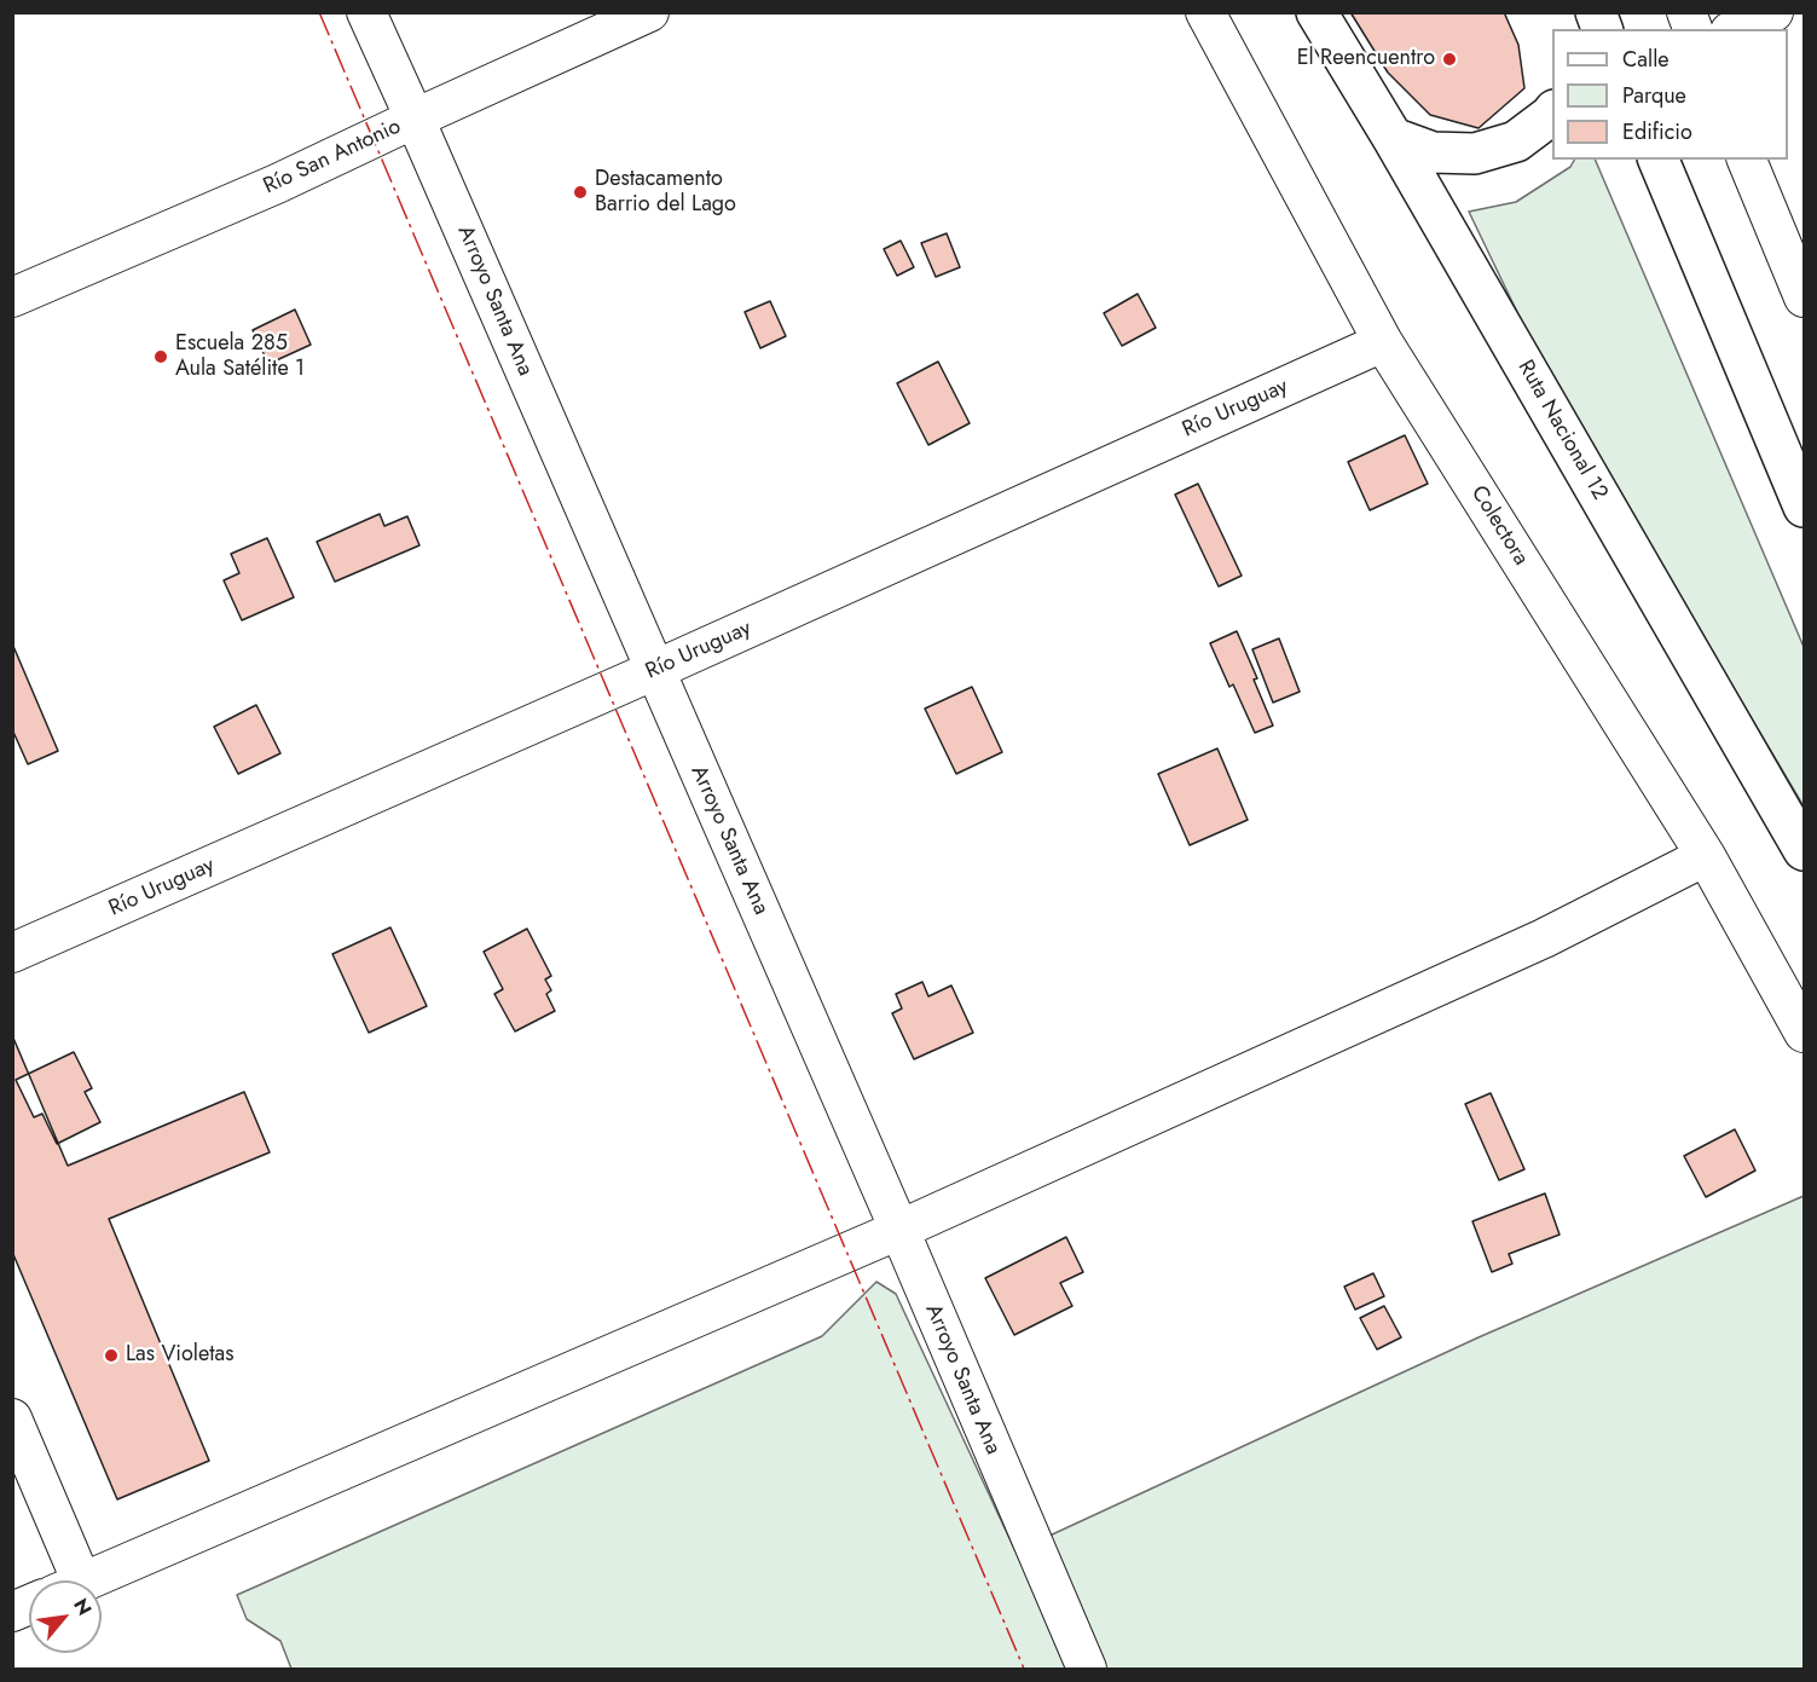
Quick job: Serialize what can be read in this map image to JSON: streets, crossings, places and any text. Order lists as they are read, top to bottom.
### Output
{
  "streets": {
    "highway": ["Ruta Nacional 12"],
    "street": [
      "Río San Antonio",
      "Arroyo Santa Ana",
      "Río Uruguay",
      "Colectora"
    ]
  },
  "crossings": [
    ["Río San Antonio", "Arroyo Santa Ana"],
    ["Arroyo Santa Ana", "Río Uruguay"],
    ["Río Uruguay", "Colectora"]
  ],
  "places": [
    "El Reencuentro",
    "Destacamento Barrio del Lago",
    "Escuela 285 Aula Satélite 1",
    "Las Violetas"
  ],
  "legend": ["Calle", "Parque", "Edificio"],
  "north": "top right"
}
